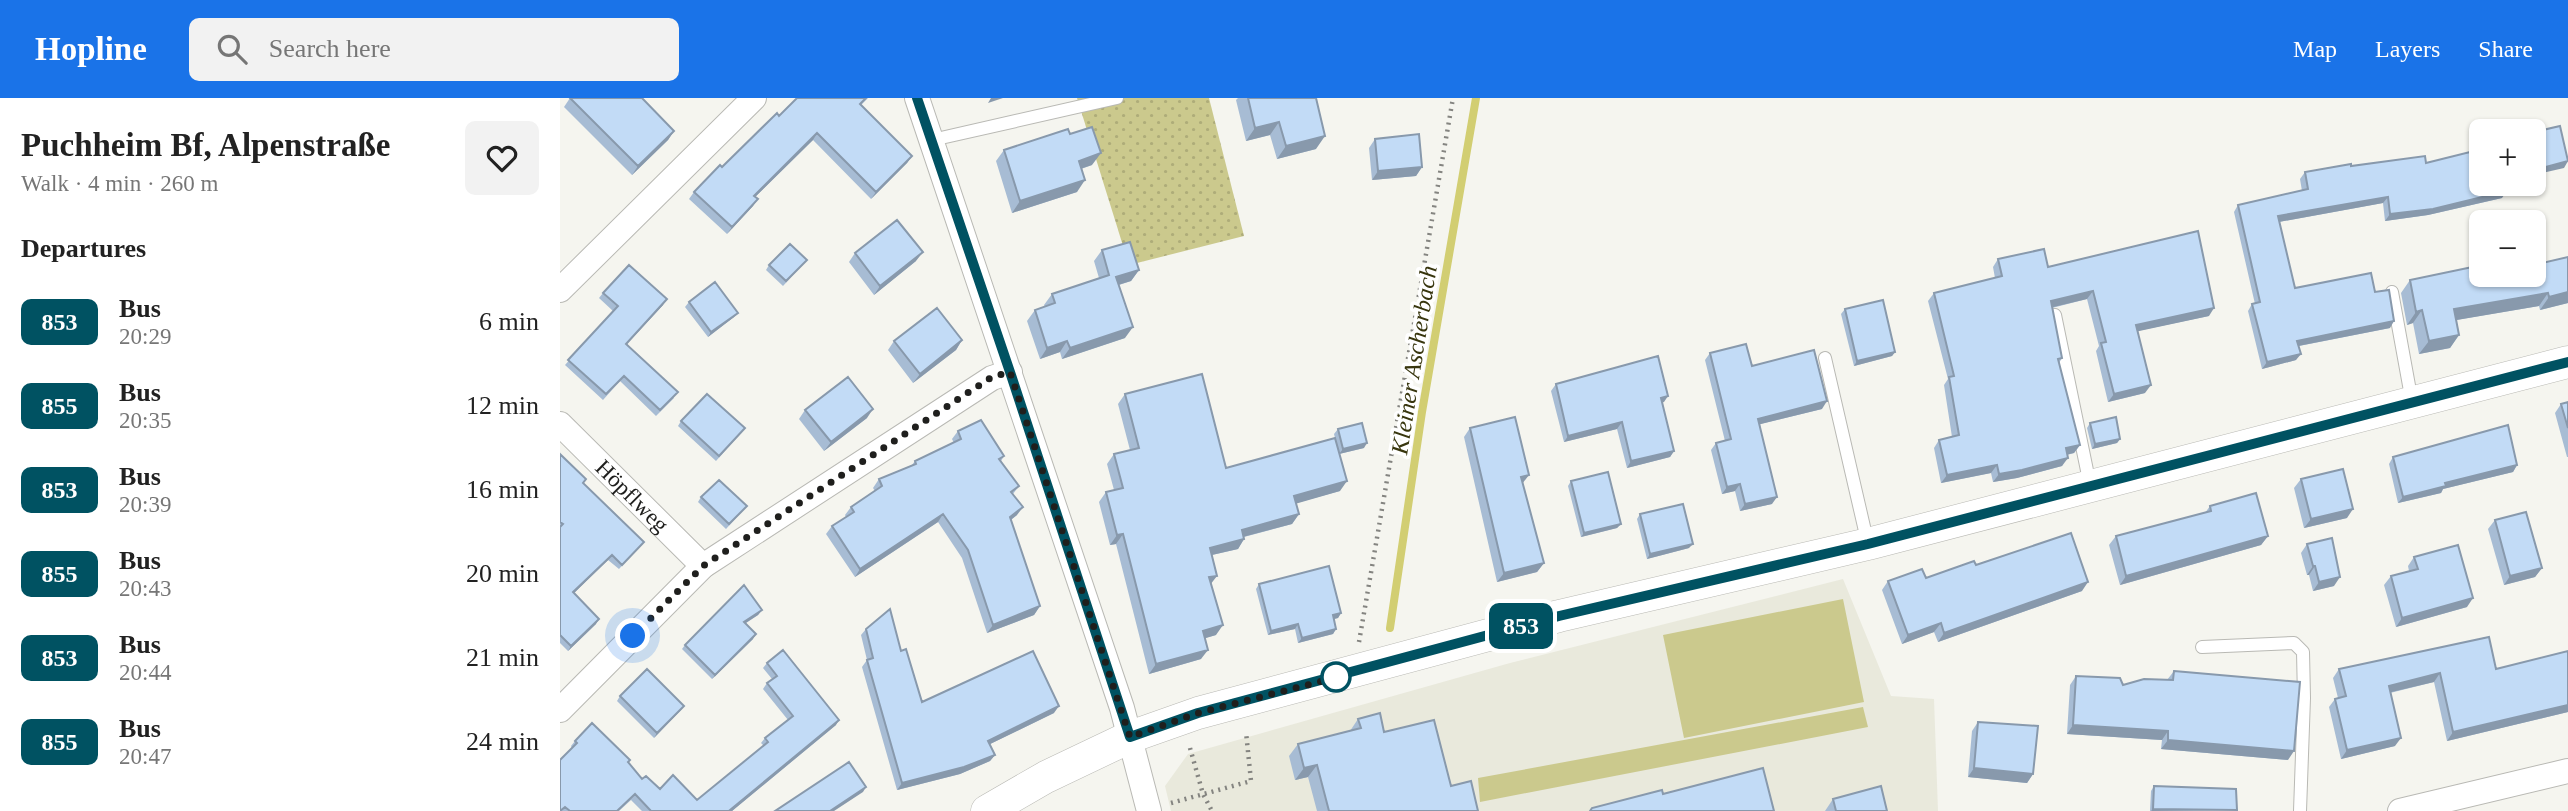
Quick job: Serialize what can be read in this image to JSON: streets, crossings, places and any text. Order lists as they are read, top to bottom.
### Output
{
  "streets": {
    "street": ["Höpflweg"]
  },
  "water": ["Kleiner Ascherbach"],
  "lines": ["bus line 853"],
  "page": {
    "header": "Hopline",
    "search": "Search here",
    "nav": ["Map", "Layers", "Share"],
    "heading": [
      ["Puchheim Bf, Alpenstraße", "Walk · 4 min · 260 m"],
      "Departures"
    ],
    "on_map": "853",
    "map_buttons": ["+", "−"],
    "list": [
      {
        "mark": "853",
        "name": "Bus",
        "note": "20:29",
        "value": "6 min"
      },
      {
        "mark": "855",
        "name": "Bus",
        "note": "20:35",
        "value": "12 min"
      },
      {
        "mark": "853",
        "name": "Bus",
        "note": "20:39",
        "value": "16 min"
      },
      {
        "mark": "855",
        "name": "Bus",
        "note": "20:43",
        "value": "20 min"
      },
      {
        "mark": "853",
        "name": "Bus",
        "note": "20:44",
        "value": "21 min"
      },
      {
        "mark": "855",
        "name": "Bus",
        "note": "20:47",
        "value": "24 min"
      }
    ]
  }
}
